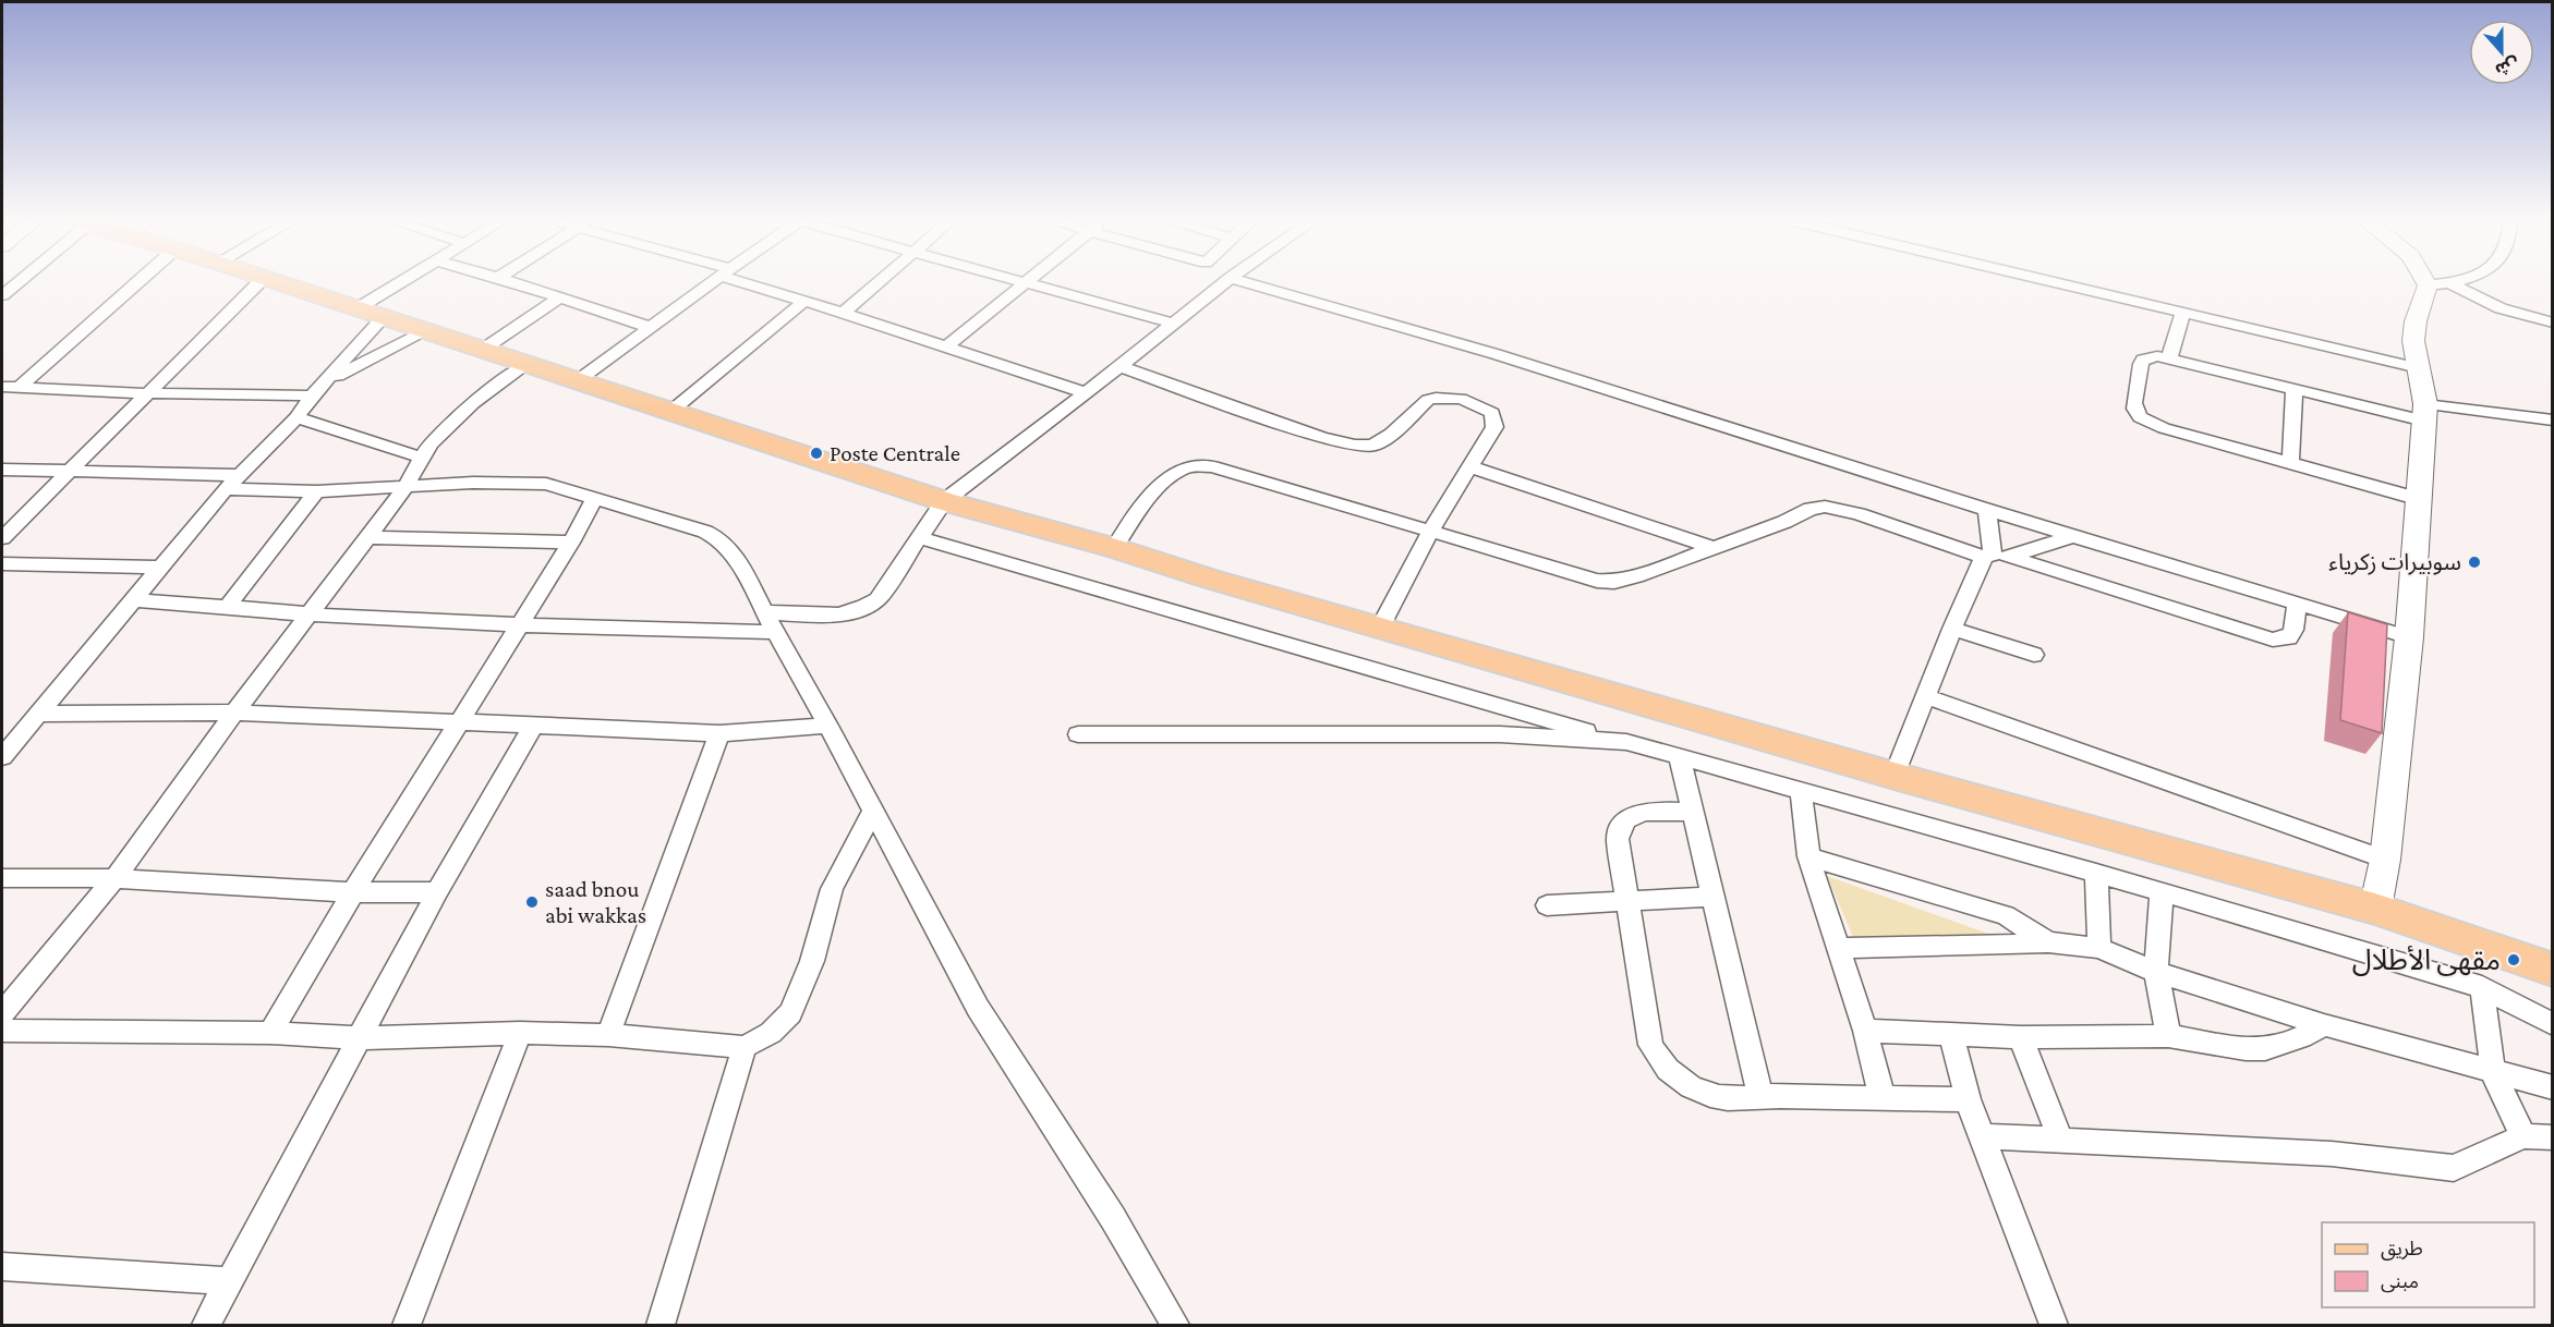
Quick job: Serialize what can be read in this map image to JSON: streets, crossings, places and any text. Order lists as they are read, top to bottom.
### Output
{
  "places": [
    "Poste Centrale",
    "سوبيرات زكرياء",
    "saad bnou abi wakkas",
    "مقهى الأطلال"
  ],
  "legend": ["طريق", "مبنى"],
  "north": "bottom"
}
